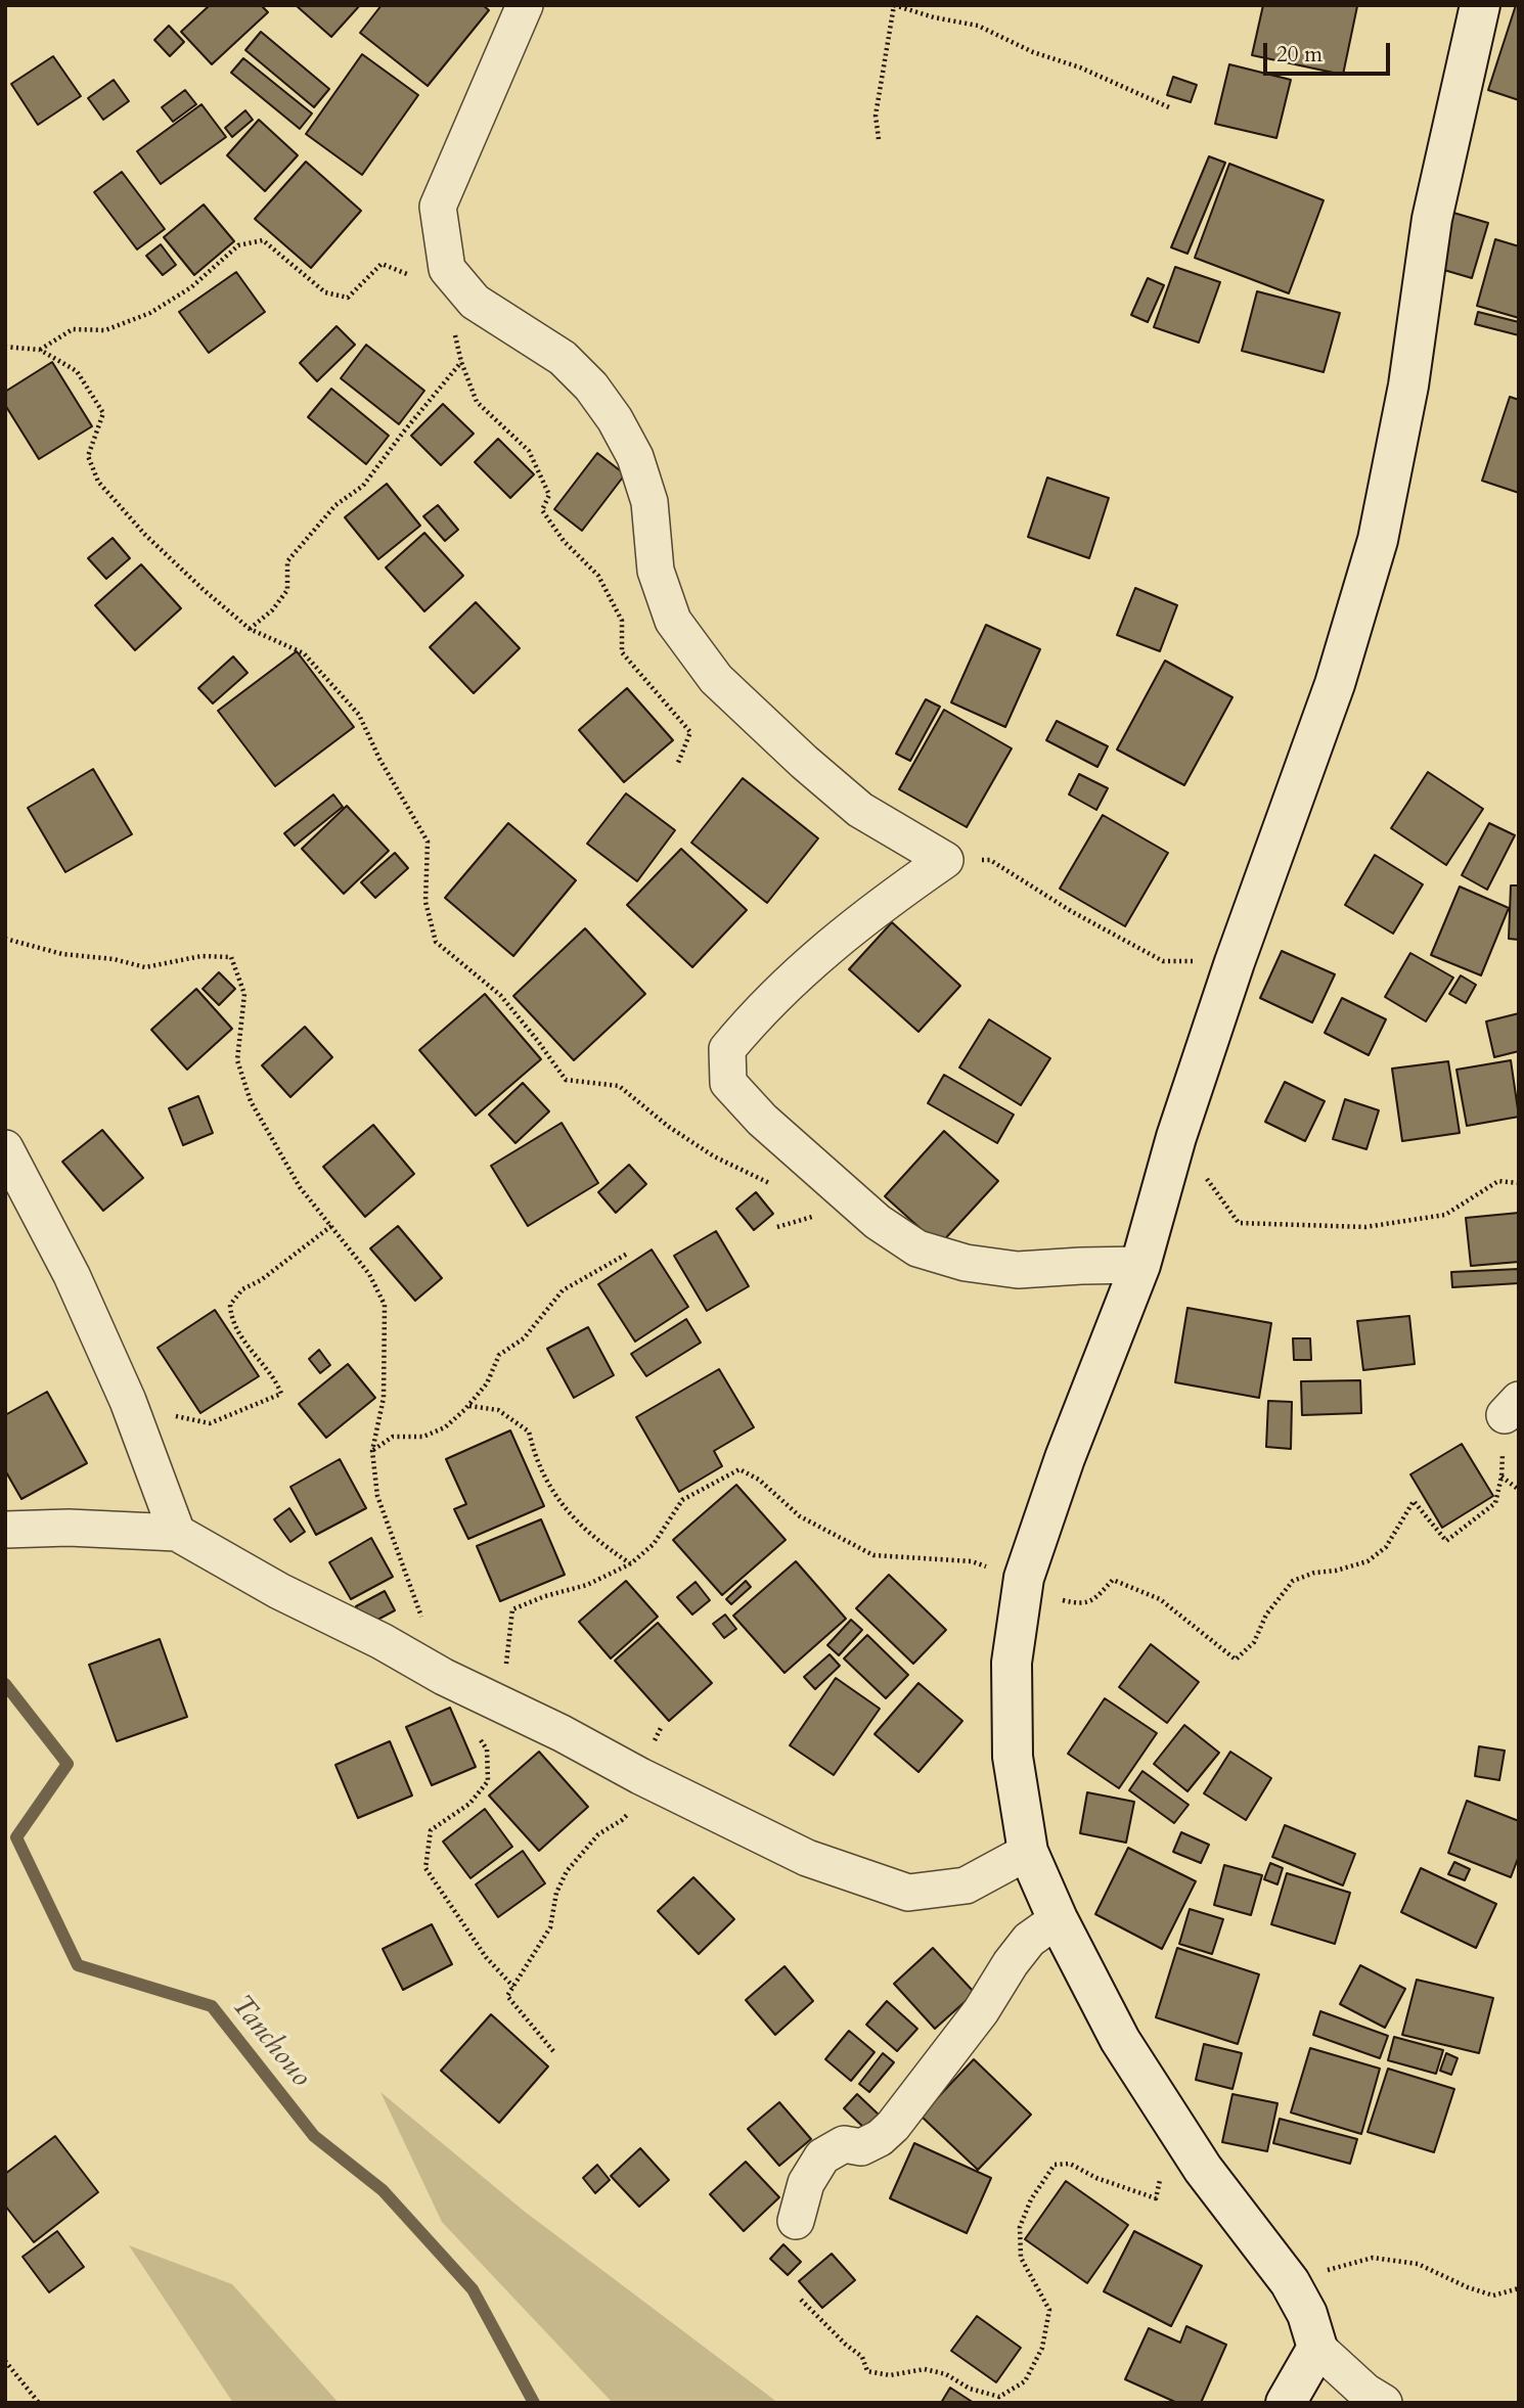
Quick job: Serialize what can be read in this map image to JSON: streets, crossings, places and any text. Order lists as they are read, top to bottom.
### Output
{
  "water": ["Tanchouo"],
  "scale_bar": "20 m"
}
